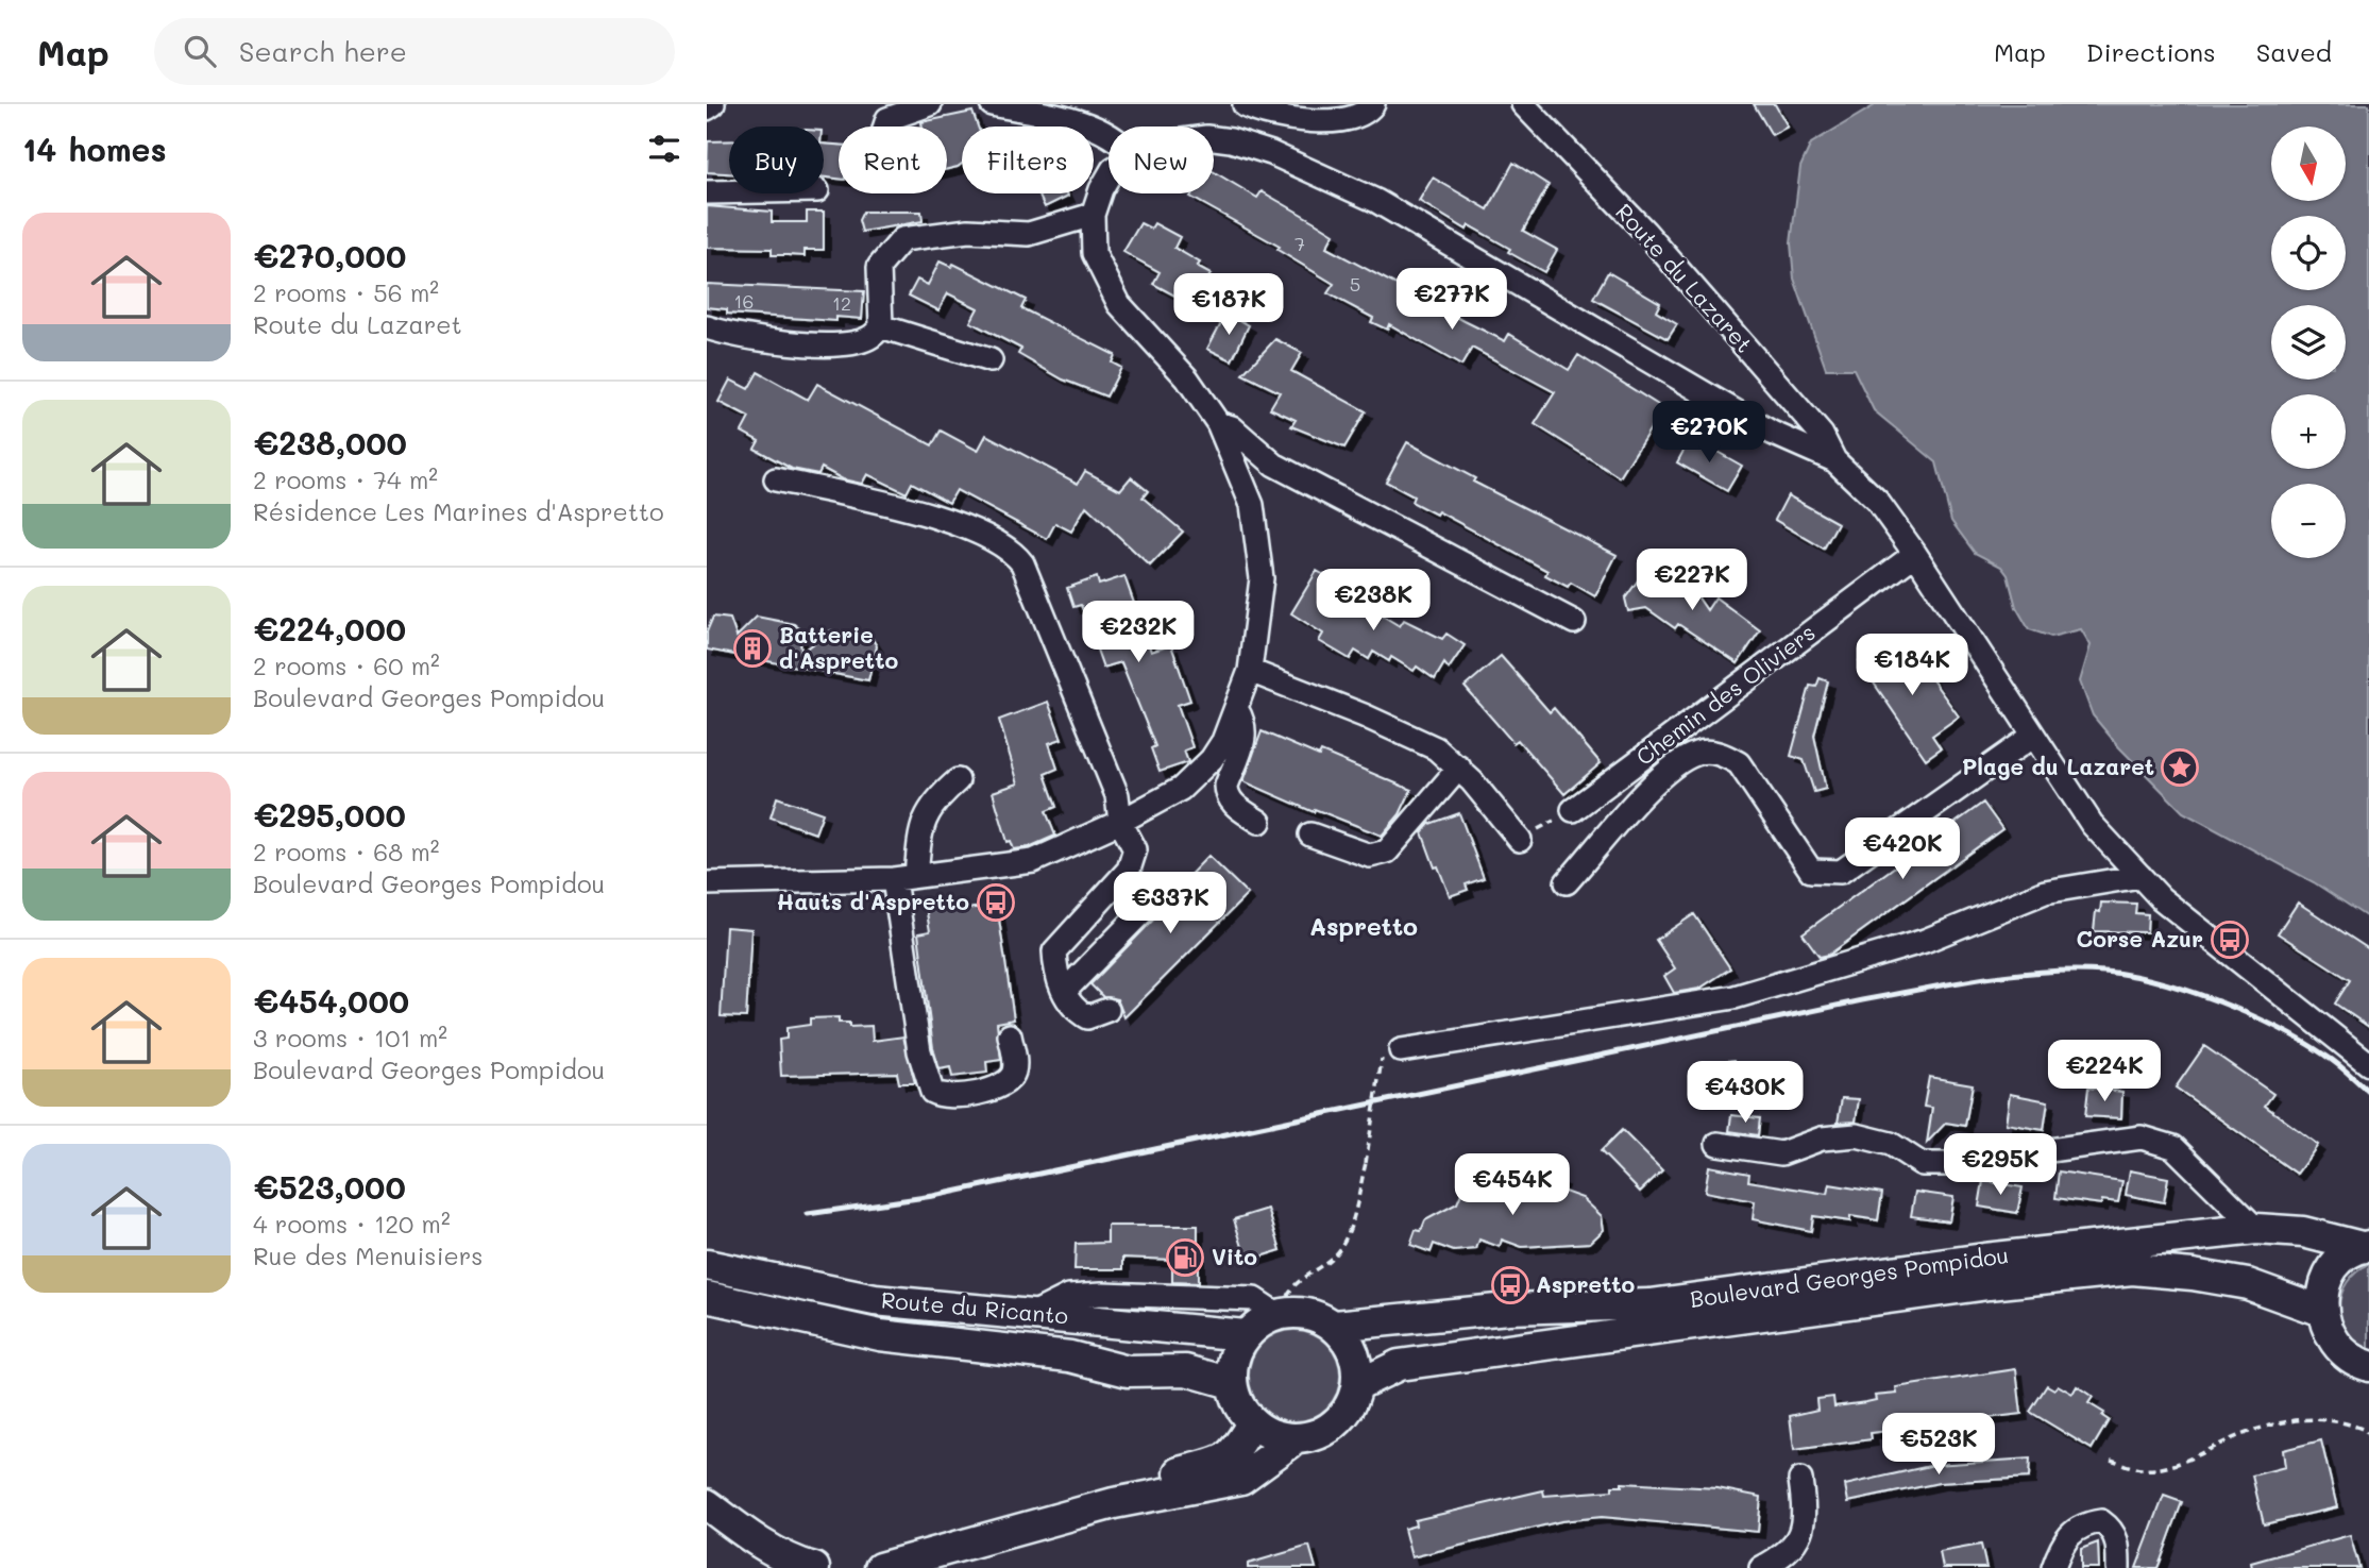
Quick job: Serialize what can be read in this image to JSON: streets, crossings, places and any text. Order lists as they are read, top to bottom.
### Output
{
  "streets": {
    "main road": ["Boulevard Georges Pompidou", "Route du Ricanto"],
    "street": ["Route du Lazaret", "Chemin des Oliviers"]
  },
  "crossings": [
    ["Route du Lazaret", "Chemin des Oliviers"],
    ["Boulevard Georges Pompidou", "Route du Ricanto"]
  ],
  "districts": ["Aspretto"],
  "places": {
    "building": ["Batterie d'Aspretto"],
    "place": ["Plage du Lazaret"],
    "bus stop": ["Hauts d'Aspretto", "Corse Azur", "Aspretto"],
    "fuel station": ["Vito"]
  },
  "house_numbers": [
    "7",
    "5",
    "16",
    "12"
  ],
  "north": "bottom",
  "page": {
    "header": "Map",
    "search": "Search here",
    "nav": ["Map", "Directions", "Saved"],
    "heading": "14 homes",
    "map_buttons": ["+", "−"],
    "chip": [
      "Buy",
      "Rent",
      "Filters",
      "New"
    ],
    "list": [
      {
        "name": "€270,000",
        "note": "2 rooms · 56 m² · Route du Lazaret"
      },
      {
        "name": "€238,000",
        "note": "2 rooms · 74 m² · Résidence Les Marines d'Aspretto"
      },
      {
        "name": "€224,000",
        "note": "2 rooms · 60 m² · Boulevard Georges Pompidou"
      },
      {
        "name": "€295,000",
        "note": "2 rooms · 68 m² · Boulevard Georges Pompidou"
      },
      {
        "name": "€454,000",
        "note": "3 rooms · 101 m² · Boulevard Georges Pompidou"
      },
      {
        "name": "€523,000",
        "note": "4 rooms · 120 m² · Rue des Menuisiers"
      }
    ],
    "price": [
      "€277K",
      "€187K",
      "€270K",
      "€227K",
      "€238K",
      "€232K",
      "€184K",
      "€420K",
      "€337K",
      "€224K",
      "€430K",
      "€295K",
      "€454K",
      "€523K"
    ]
  }
}
